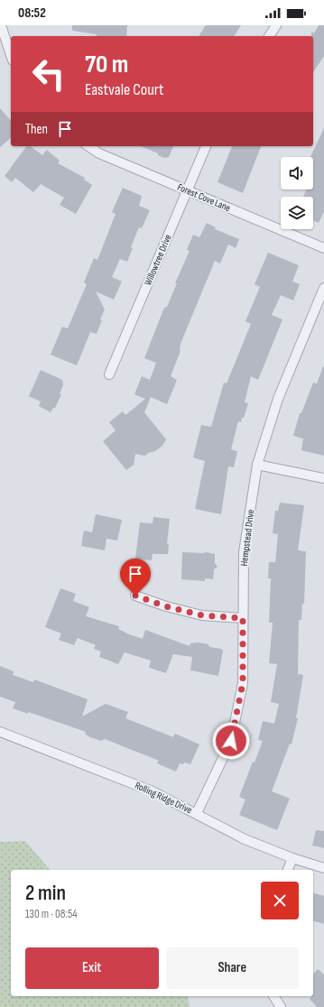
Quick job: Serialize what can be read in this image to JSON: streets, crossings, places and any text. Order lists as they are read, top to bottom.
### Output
{
  "streets": {
    "street": [
      "Forest Cove Lane",
      "Willowtree Drive",
      "Hempstead Drive",
      "Rolling Ridge Drive"
    ]
  },
  "crossings": [
    ["Forest Cove Lane", "Willowtree Drive"],
    ["Hempstead Drive", "Rolling Ridge Drive"]
  ],
  "page": {
    "status": "08:52",
    "turn": ["70 m", "Eastvale Court"],
    "then": "Then",
    "heading": ["2 min", "130 m · 08:54"],
    "buttons": ["Exit", "Share"]
  }
}
